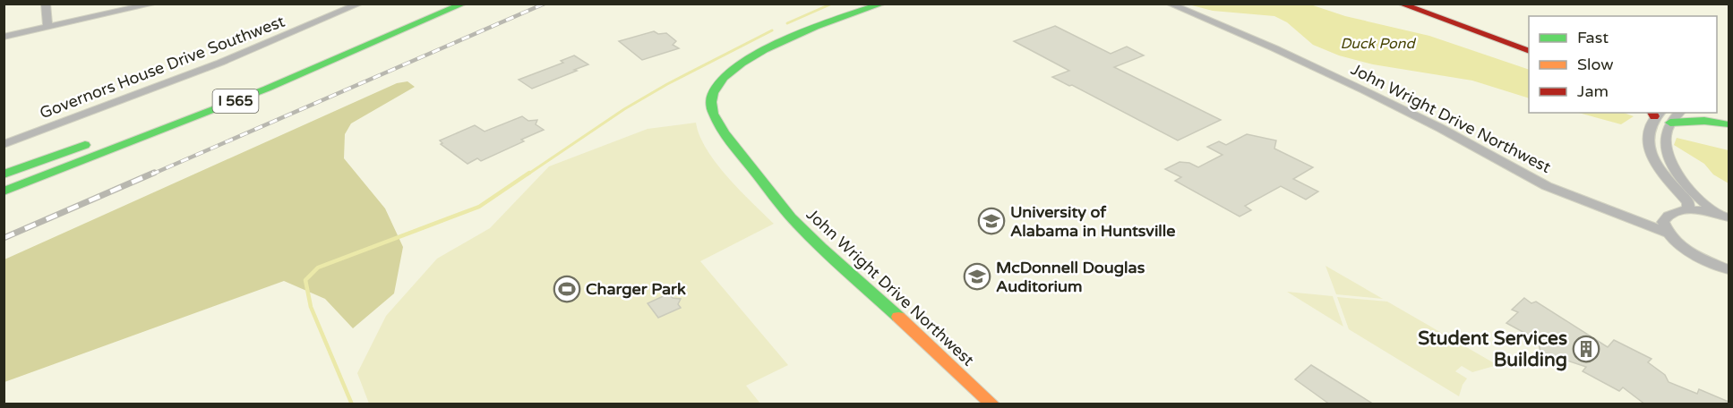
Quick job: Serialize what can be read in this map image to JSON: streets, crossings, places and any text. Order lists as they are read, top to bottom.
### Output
{
  "streets": {
    "main road": ["I 565", "John Wright Drive Northwest"],
    "street": ["Governors House Drive Southwest"]
  },
  "water": ["Duck Pond"],
  "places": {
    "school or university": ["University of Alabama in Huntsville", "McDonnell Douglas Auditorium"],
    "sports": ["Charger Park"],
    "building": ["Student Services Building"]
  },
  "legend": ["Fast", "Slow", "Jam"]
}
